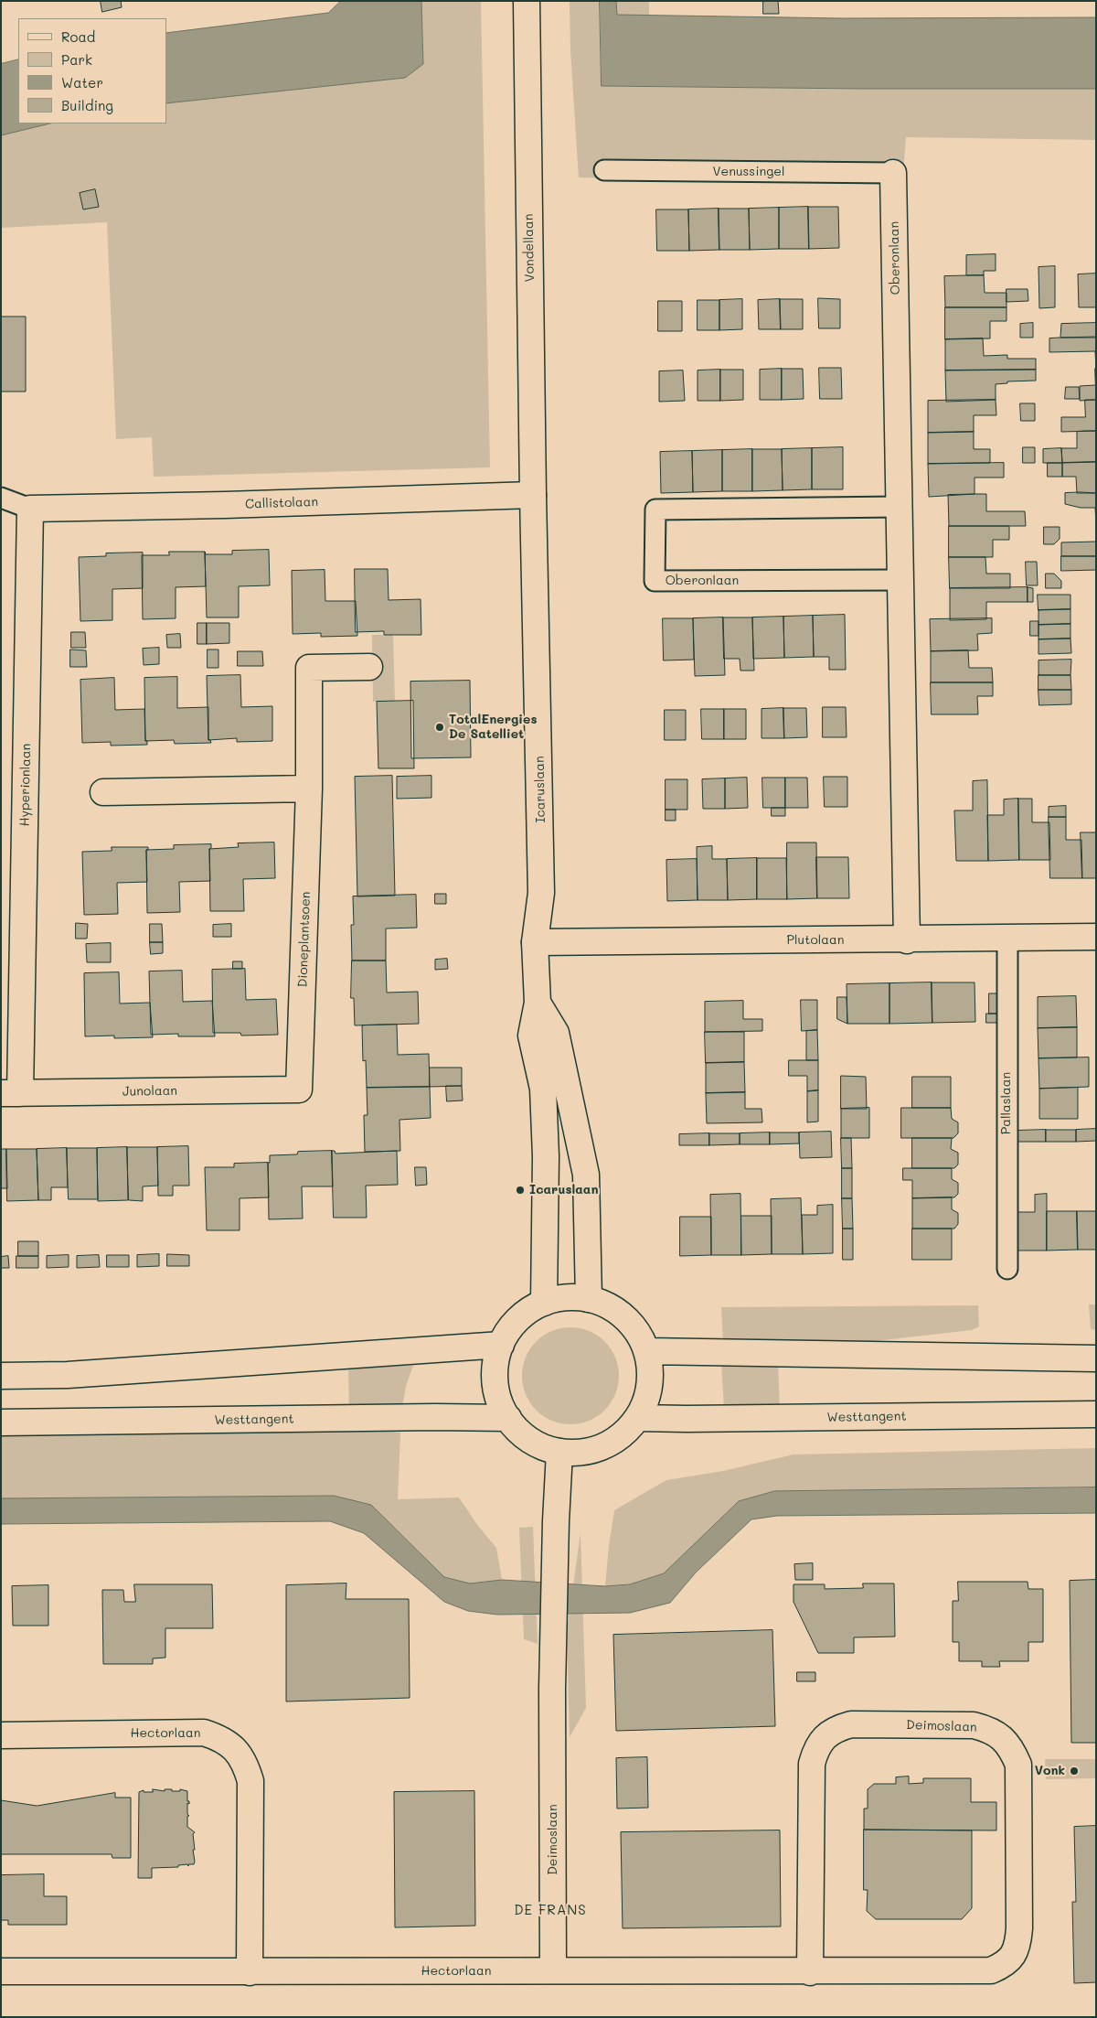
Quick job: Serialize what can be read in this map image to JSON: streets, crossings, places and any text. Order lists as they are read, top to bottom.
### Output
{
  "streets": {
    "street": [
      "Venussingel",
      "Vondellaan",
      "Oberonlaan",
      "Callistolaan",
      "Hyperionlaan",
      "Icaruslaan",
      "Dioneplantsoen",
      "Plutolaan",
      "Junolaan",
      "Pallaslaan",
      "Westtangent",
      "Deimoslaan",
      "Hectorlaan"
    ]
  },
  "crossings": [
    ["Venussingel", "Oberonlaan"],
    ["Vondellaan", "Callistolaan"],
    ["Vondellaan", "Icaruslaan"],
    ["Oberonlaan", "Plutolaan"],
    ["Callistolaan", "Hyperionlaan"],
    ["Callistolaan", "Icaruslaan"],
    ["Hyperionlaan", "Junolaan"],
    ["Icaruslaan", "Plutolaan"],
    ["Icaruslaan", "Westtangent"],
    ["Icaruslaan", "Deimoslaan"],
    ["Dioneplantsoen", "Junolaan"],
    ["Plutolaan", "Pallaslaan"],
    ["Westtangent", "Deimoslaan"],
    ["Deimoslaan", "Hectorlaan"]
  ],
  "districts": ["DE FRANS"],
  "places": ["TotalEnergies De Satelliet", "Icaruslaan", "Vonk"],
  "legend": [
    "Road",
    "Park",
    "Water",
    "Building"
  ]
}
